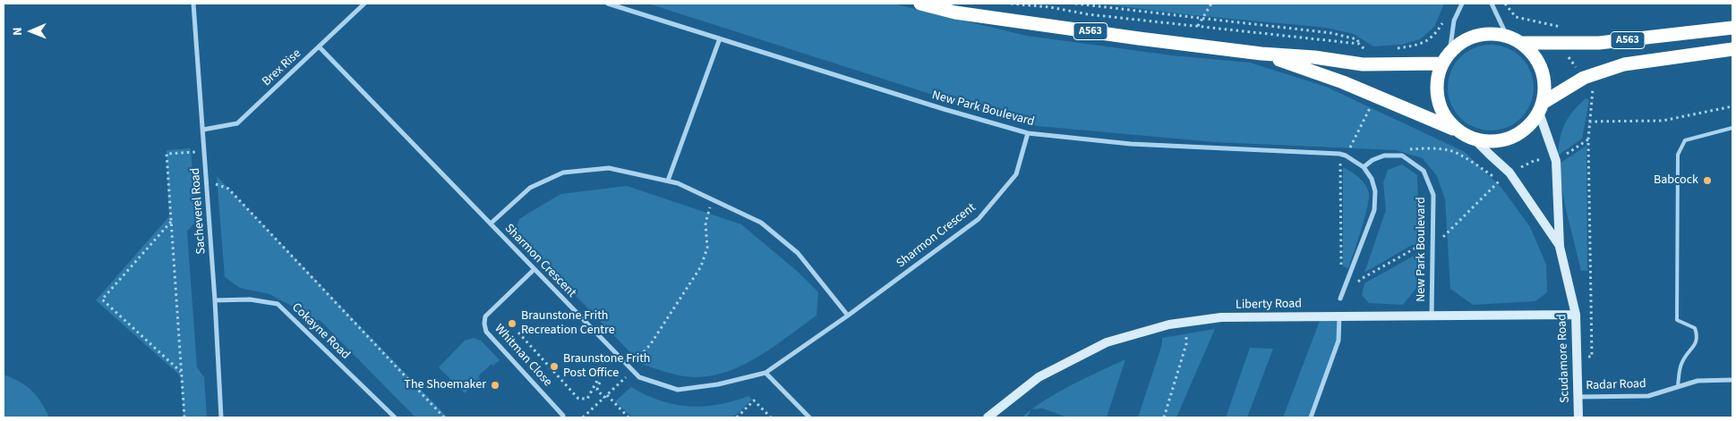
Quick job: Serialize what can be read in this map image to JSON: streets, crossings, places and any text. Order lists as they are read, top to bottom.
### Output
{
  "streets": {
    "highway": ["A563"],
    "street": [
      "Brex Rise",
      "New Park Boulevard",
      "Sacheverel Road",
      "Sharmon Crescent",
      "Liberty Road",
      "Cokayne Road",
      "Whitman Close",
      "Scudamore Road",
      "Radar Road"
    ]
  },
  "crossings": [
    ["A563", "Scudamore Road"],
    ["Brex Rise", "Sacheverel Road"],
    ["Brex Rise", "Sharmon Crescent"],
    ["New Park Boulevard", "Sharmon Crescent"],
    ["New Park Boulevard", "Liberty Road"],
    ["Sacheverel Road", "Cokayne Road"],
    ["Sharmon Crescent", "Whitman Close"],
    ["Liberty Road", "Scudamore Road"],
    ["Scudamore Road", "Radar Road"]
  ],
  "places": [
    "Babcock",
    "Braunstone Frith Recreation Centre",
    "Braunstone Frith Post Office",
    "The Shoemaker"
  ],
  "north": "left"
}
